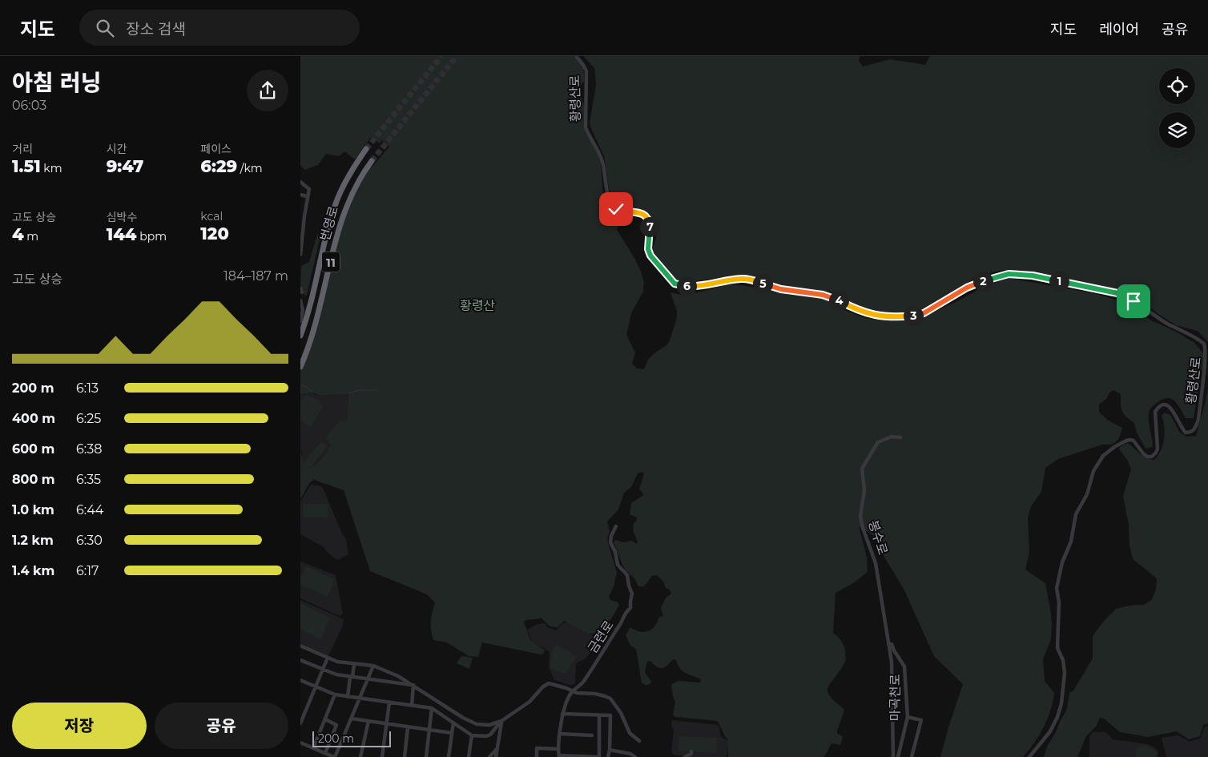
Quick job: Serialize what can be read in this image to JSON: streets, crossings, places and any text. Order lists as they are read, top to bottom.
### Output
{
  "streets": {
    "highway": ["번영로", "11"],
    "street": [
      "황령산로",
      "봉수로",
      "금련로",
      "마곡천로"
    ]
  },
  "crossings": [
    ["봉수로", "마곡천로"]
  ],
  "parks": ["황령산"],
  "scale_bar": "200 m",
  "page": {
    "header": "지도",
    "search": "장소 검색",
    "nav": ["지도", "레이어", "공유"],
    "heading": ["아침 러닝", "06:03"],
    "stats": [
      ["거리", "1.51 km"],
      ["시간", "9:47"],
      ["페이스", "6:29 /km"],
      ["고도 상승", "4 m"],
      ["심박수", "144 bpm"],
      ["kcal", "120"]
    ],
    "pins": [
      "7",
      "1",
      "2",
      "5",
      "6",
      "4",
      "3"
    ],
    "chart": ["고도 상승", "184–187 m"],
    "list": [
      {
        "name": "200 m",
        "note": "6:13"
      },
      {
        "name": "400 m",
        "note": "6:25"
      },
      {
        "name": "600 m",
        "note": "6:38"
      },
      {
        "name": "800 m",
        "note": "6:35"
      },
      {
        "name": "1.0 km",
        "note": "6:44"
      },
      {
        "name": "1.2 km",
        "note": "6:30"
      },
      {
        "name": "1.4 km",
        "note": "6:17"
      }
    ],
    "buttons": ["저장", "공유"],
    "scale": "200 m"
  }
}
